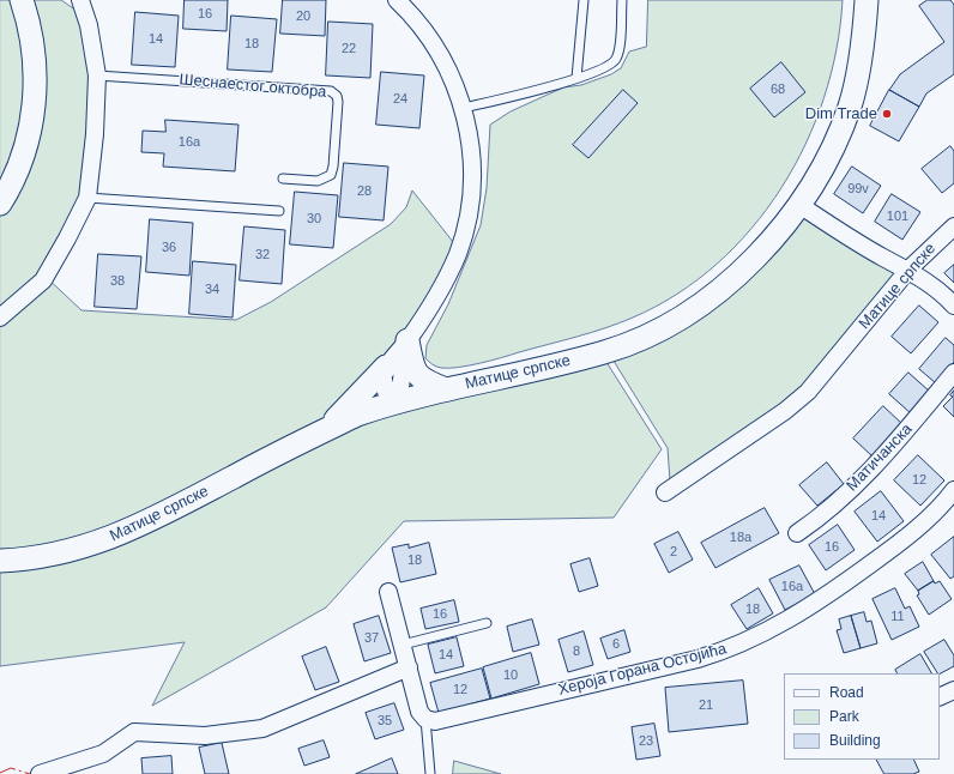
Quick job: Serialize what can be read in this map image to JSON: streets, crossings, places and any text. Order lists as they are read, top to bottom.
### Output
{
  "streets": {
    "main road": ["Матице српске"],
    "street": ["Матичанска", "Хероја Горана Остојића"],
    "lane": ["Шеснаестог октобра"]
  },
  "places": ["Dim Trade"],
  "house_numbers": [
    "16",
    "20",
    "14",
    "18",
    "22",
    "68",
    "24",
    "16a",
    "99v",
    "28",
    "101",
    "30",
    "36",
    "32",
    "38",
    "34",
    "12",
    "14",
    "18a",
    "16",
    "2",
    "18",
    "16a",
    "18",
    "16",
    "11",
    "37",
    "6",
    "8",
    "14",
    "10",
    "12",
    "21",
    "35",
    "23"
  ],
  "legend": ["Road", "Park", "Building"]
}
